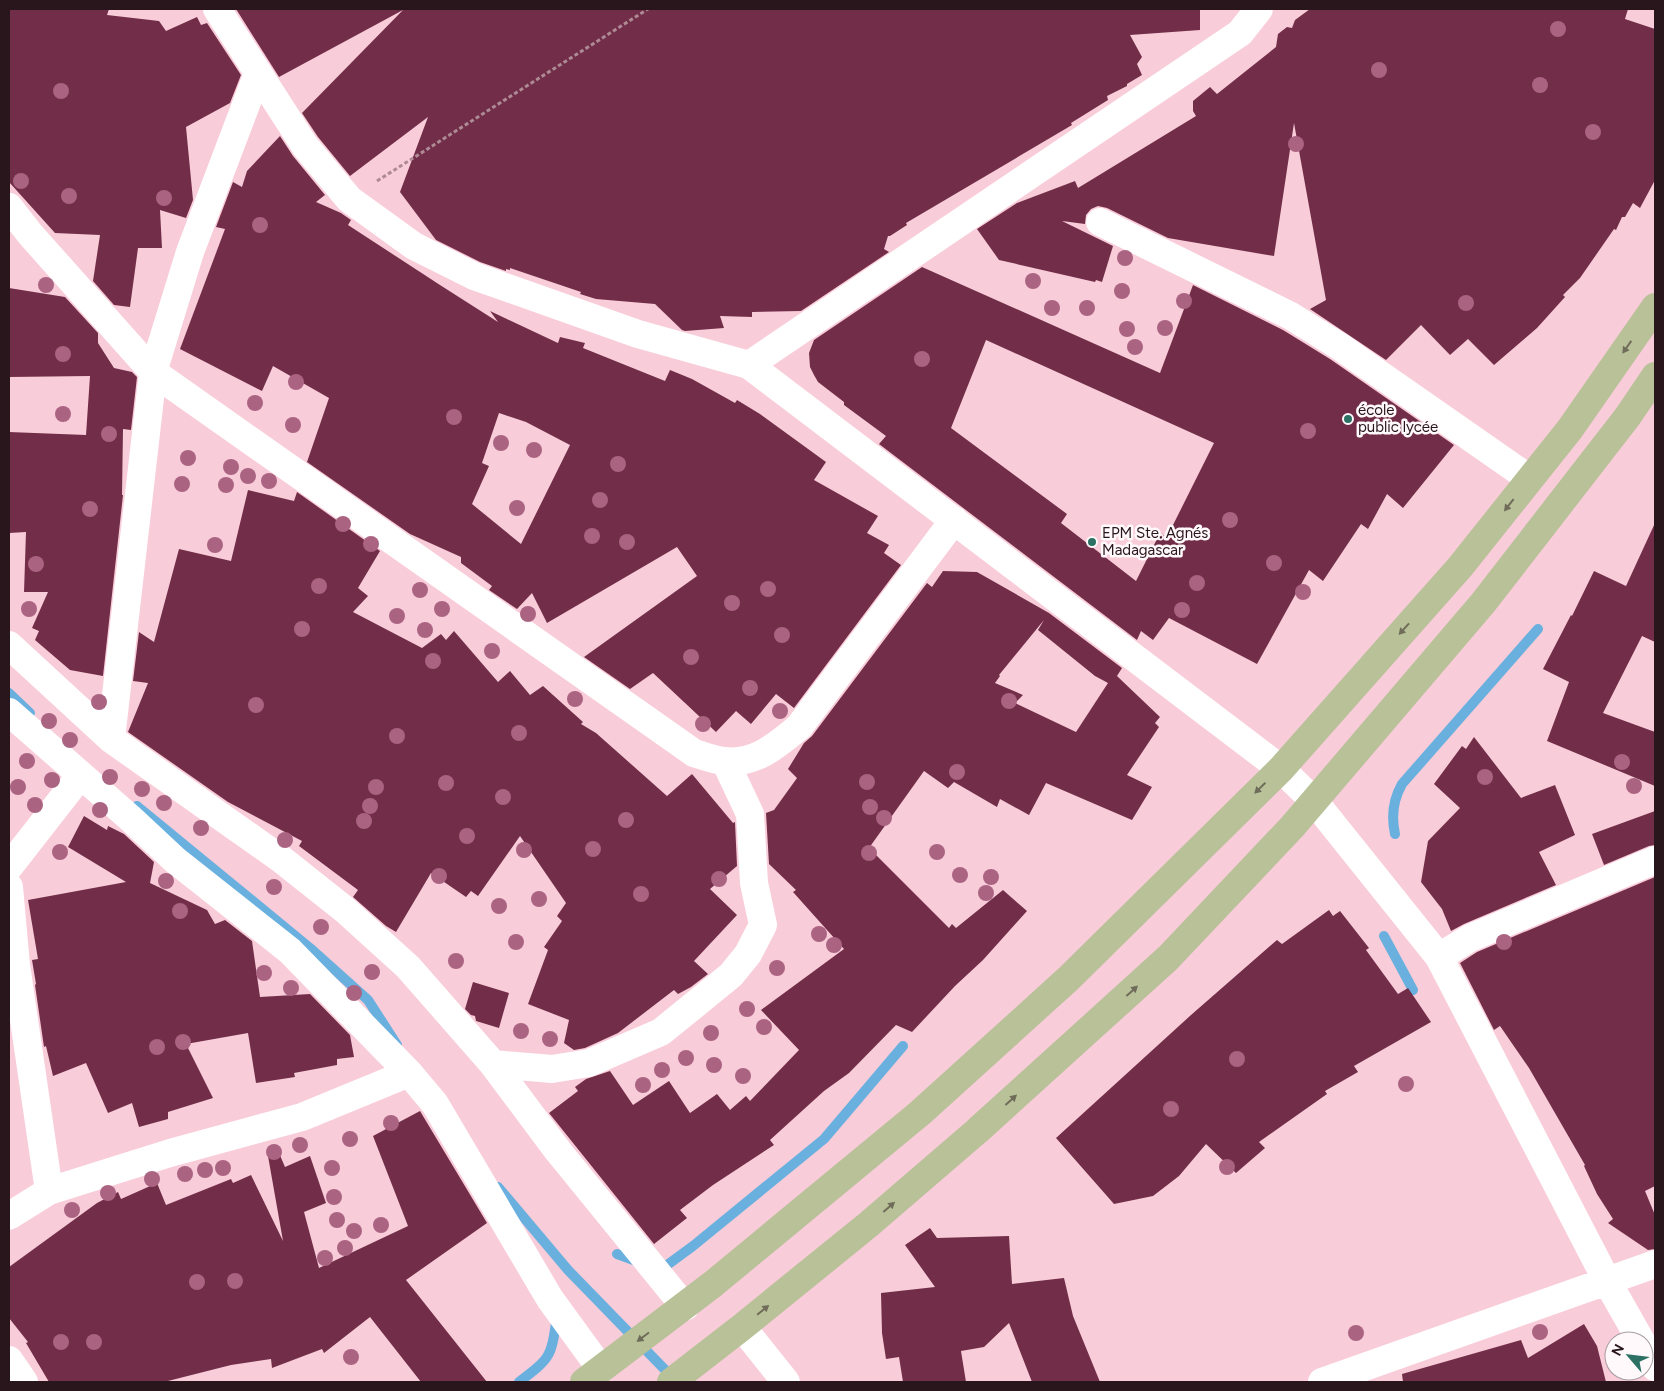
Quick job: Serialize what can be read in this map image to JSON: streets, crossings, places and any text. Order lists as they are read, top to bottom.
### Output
{
  "places": ["école public lycée", "EPM Ste. Agnés Madagascar"],
  "north": "top left"
}
